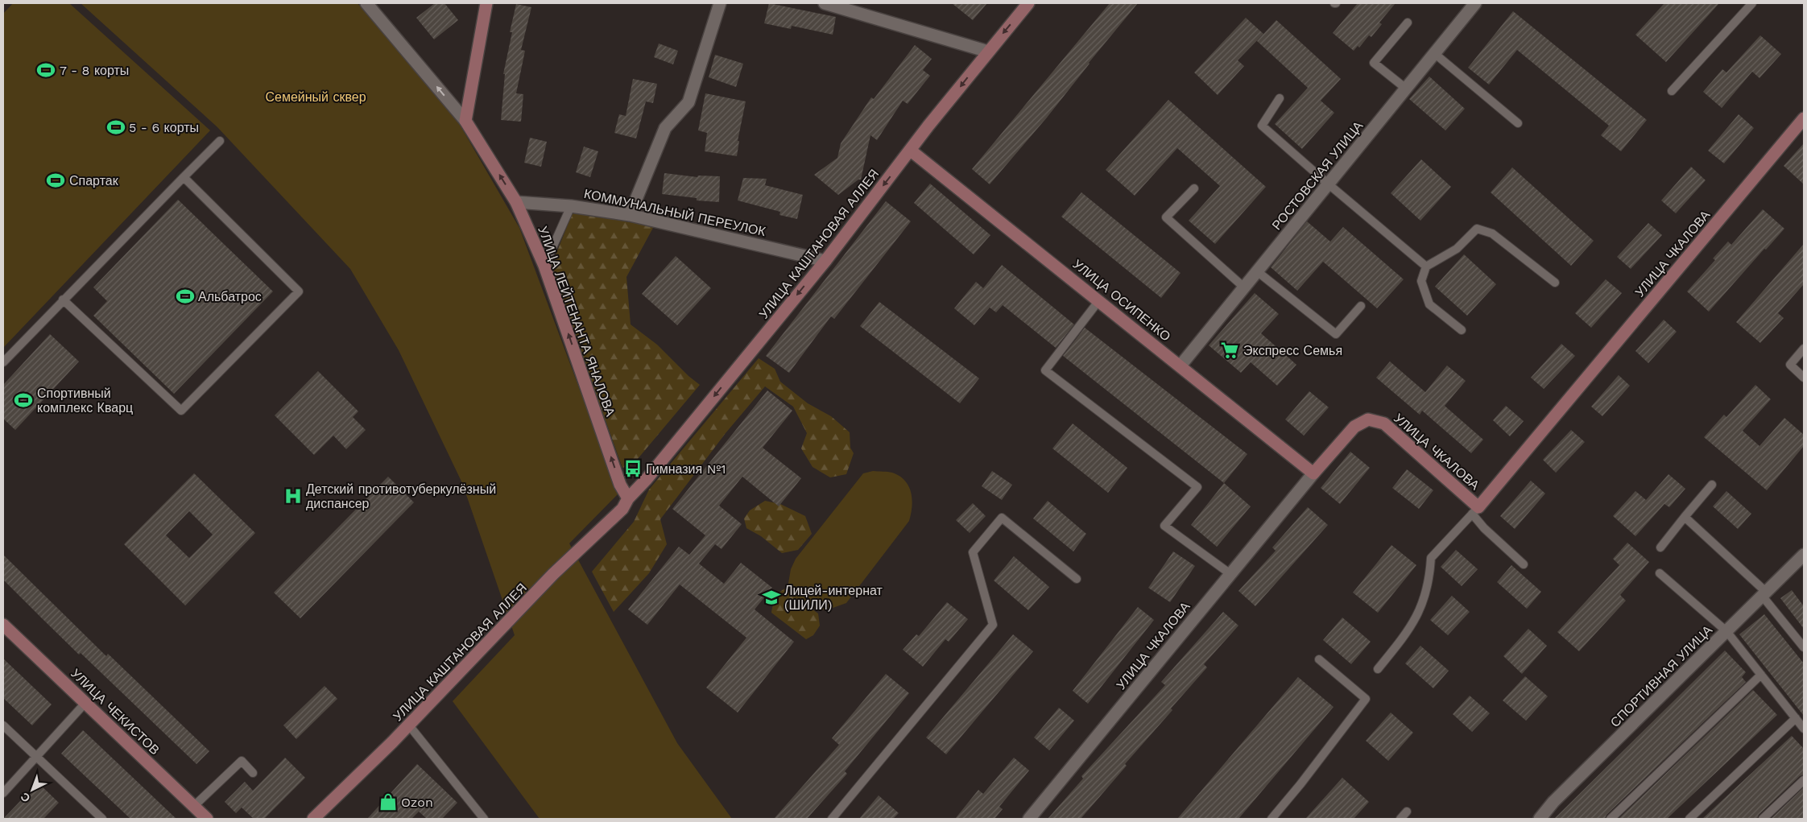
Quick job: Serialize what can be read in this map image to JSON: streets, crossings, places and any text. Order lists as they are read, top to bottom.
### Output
{
  "streets": {
    "street": [
      "РОСТОВСКАЯ УЛИЦА",
      "КОММУНАЛЬНЫЙ ПЕРЕУЛОК",
      "УЛИЦА КАШТАНОВАЯ АЛЛЕЯ",
      "УЛИЦА ЧКАЛОВА",
      "УЛИЦА ОСИПЕНКО",
      "УЛИЦА ЛЕЙТЕНАНТА ЯНАЛОВА",
      "СПОРТИВНАЯ УЛИЦА",
      "УЛИЦА ЧЕКИСТОВ"
    ]
  },
  "crossings": [
    ["РОСТОВСКАЯ УЛИЦА", "УЛИЦА ОСИПЕНКО"],
    ["КОММУНАЛЬНЫЙ ПЕРЕУЛОК", "УЛИЦА КАШТАНОВАЯ АЛЛЕЯ"],
    ["КОММУНАЛЬНЫЙ ПЕРЕУЛОК", "УЛИЦА ЛЕЙТЕНАНТА ЯНАЛОВА"],
    ["УЛИЦА КАШТАНОВАЯ АЛЛЕЯ", "УЛИЦА ОСИПЕНКО"],
    ["УЛИЦА КАШТАНОВАЯ АЛЛЕЯ", "УЛИЦА ЛЕЙТЕНАНТА ЯНАЛОВА"],
    ["УЛИЦА ЧКАЛОВА", "УЛИЦА ОСИПЕНКО"]
  ],
  "one_way": ["УЛИЦА КАШТАНОВАЯ АЛЛЕЯ", "УЛИЦА ЛЕЙТЕНАНТА ЯНАЛОВА"],
  "parks": ["Семейный сквер"],
  "places": {
    "sports": [
      "7 - 8 корты",
      "5 - 6 корты",
      "Спартак",
      "Альбатрос",
      "Спортивный комплекс Кварц"
    ],
    "supermarket": ["Экспресс Семья"],
    "bus stop": ["Гимназия №1"],
    "hospital": ["Детский противотуберкулёзный диспансер"],
    "school or university": ["Лицей-интернат (ШИЛИ)"],
    "shop": ["Ozon"]
  },
  "north": "bottom left"
}
